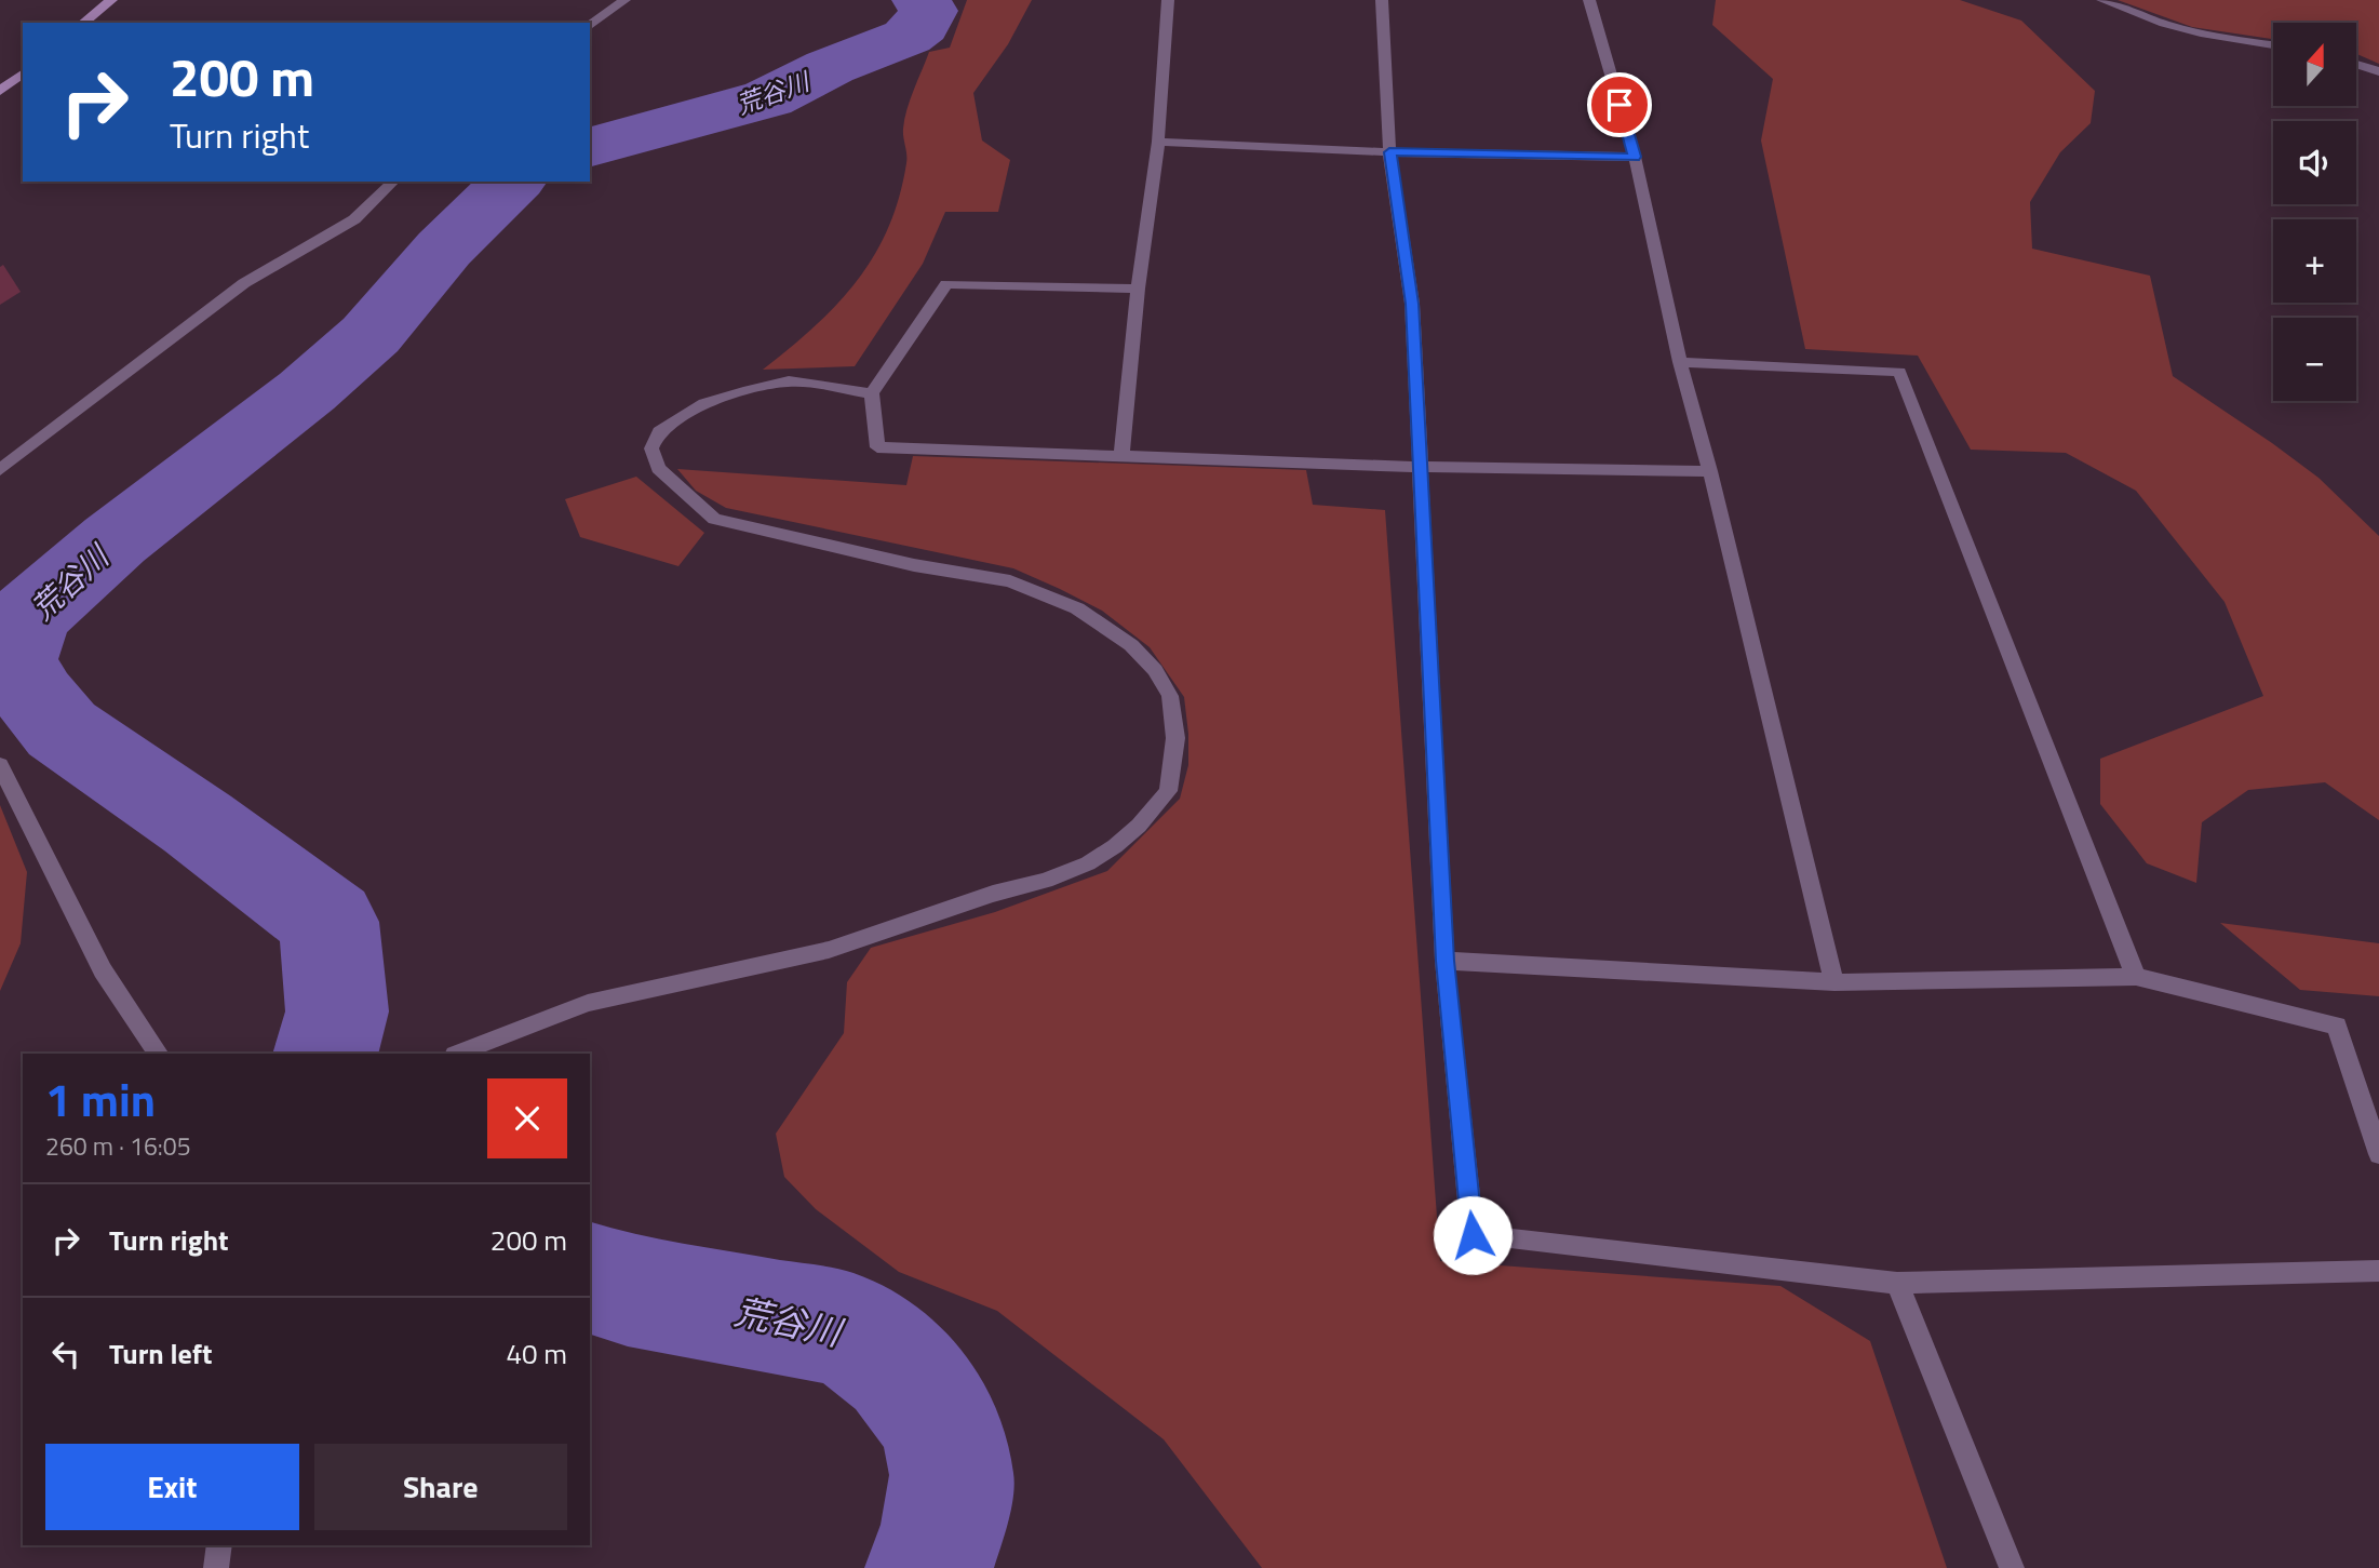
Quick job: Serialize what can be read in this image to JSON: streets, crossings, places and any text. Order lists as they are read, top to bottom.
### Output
{
  "water": ["荒谷川"],
  "north": "top",
  "page": {
    "map_buttons": ["+", "−"],
    "turn": ["200 m", "Turn right"],
    "heading": ["1 min", "260 m · 16:05"],
    "list": [
      {
        "name": "Turn right",
        "value": "200 m"
      },
      {
        "name": "Turn left",
        "value": "40 m"
      }
    ],
    "buttons": ["Exit", "Share"]
  }
}
